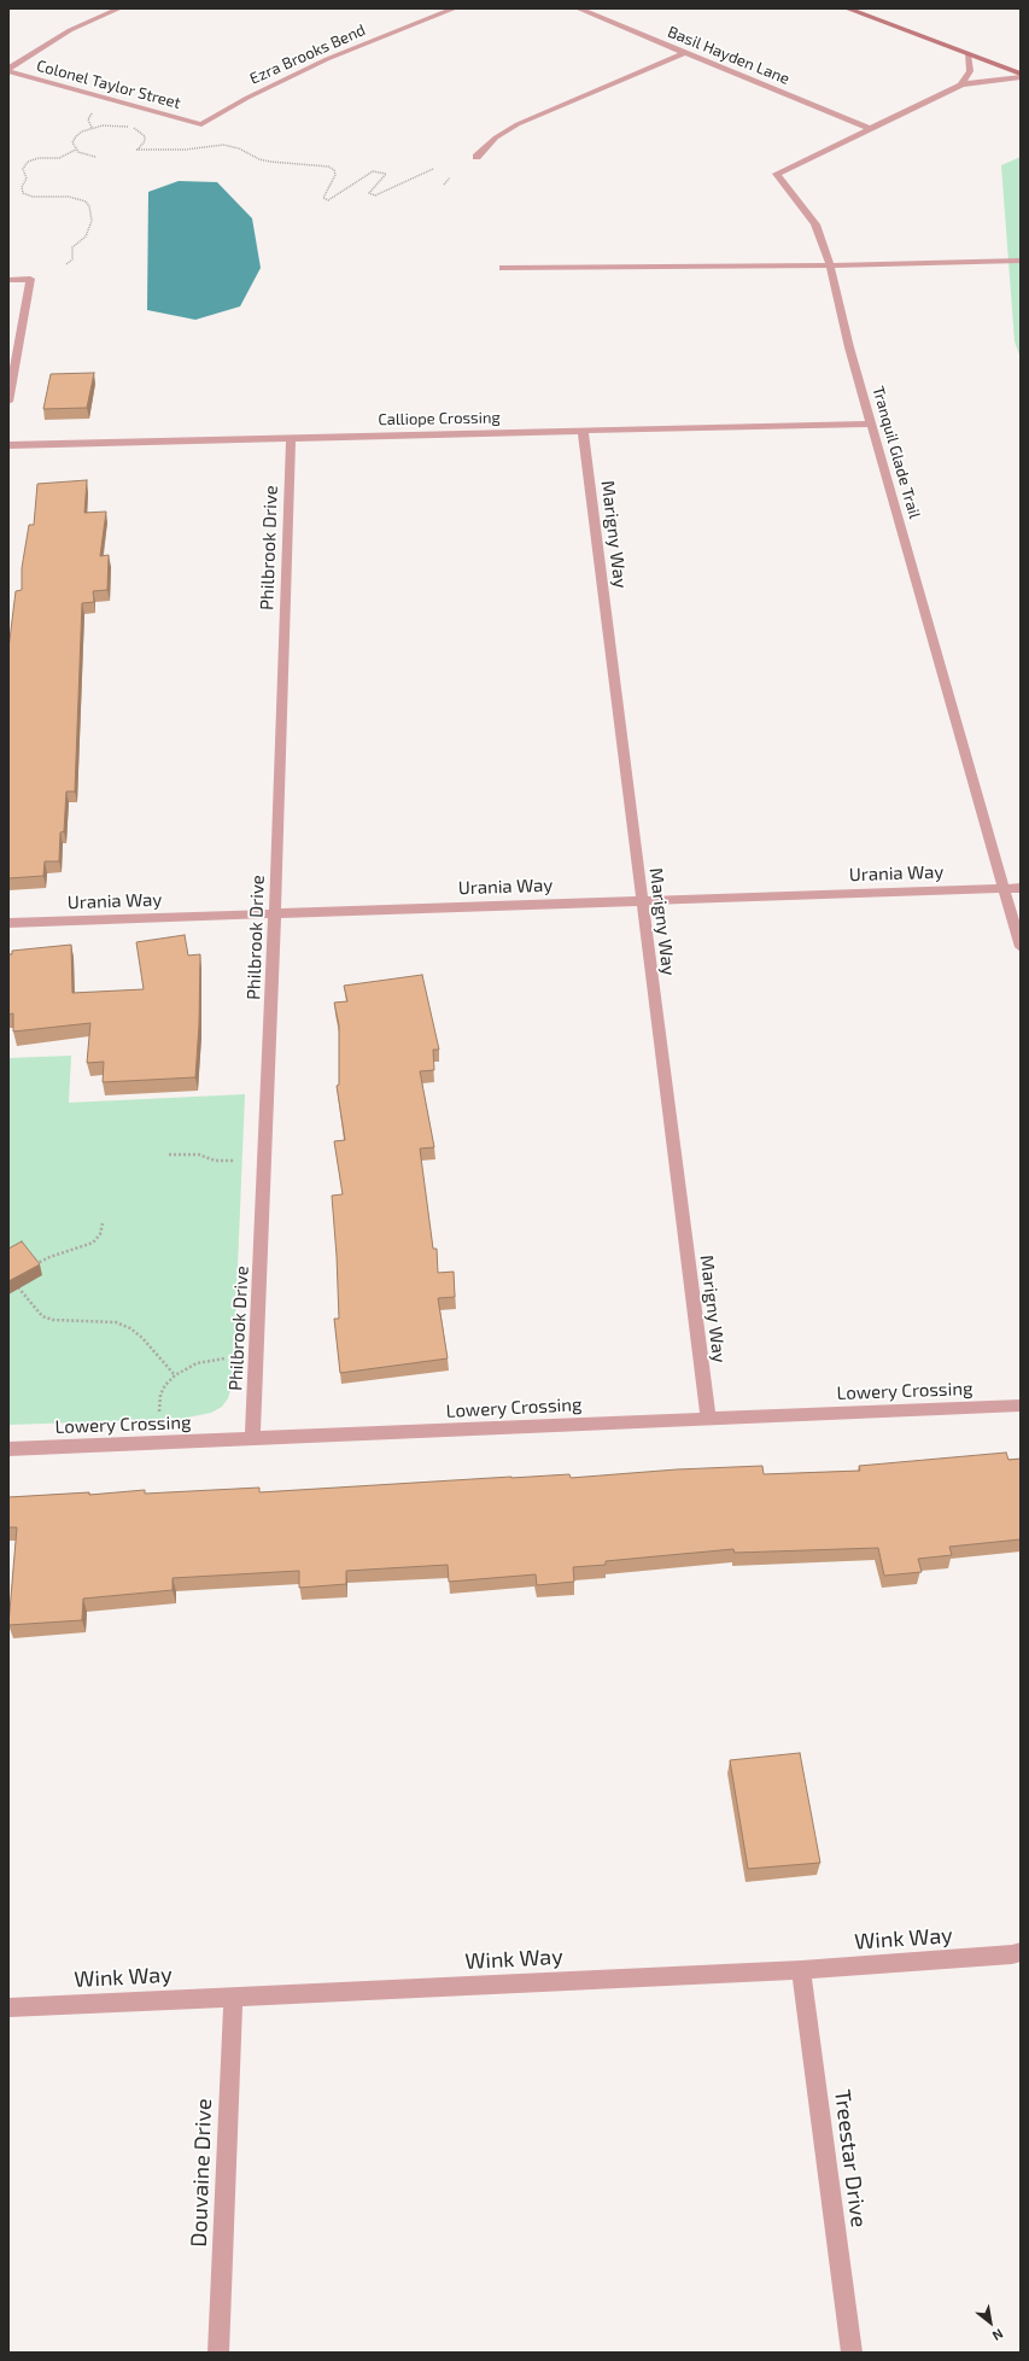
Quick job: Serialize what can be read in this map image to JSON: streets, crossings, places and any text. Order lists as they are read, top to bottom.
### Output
{
  "streets": {
    "street": [
      "Ezra Brooks Bend",
      "Basil Hayden Lane",
      "Colonel Taylor Street",
      "Calliope Crossing",
      "Tranquil Glade Trail",
      "Marigny Way",
      "Philbrook Drive",
      "Urania Way",
      "Lowery Crossing",
      "Wink Way",
      "Treestar Drive",
      "Douvaine Drive"
    ]
  },
  "crossings": [
    ["Ezra Brooks Bend", "Colonel Taylor Street"],
    ["Basil Hayden Lane", "Tranquil Glade Trail"],
    ["Calliope Crossing", "Tranquil Glade Trail"],
    ["Calliope Crossing", "Marigny Way"],
    ["Calliope Crossing", "Philbrook Drive"],
    ["Tranquil Glade Trail", "Urania Way"],
    ["Marigny Way", "Urania Way"],
    ["Marigny Way", "Lowery Crossing"],
    ["Philbrook Drive", "Urania Way"],
    ["Philbrook Drive", "Lowery Crossing"],
    ["Wink Way", "Treestar Drive"],
    ["Wink Way", "Douvaine Drive"]
  ],
  "north": "bottom right"
}
